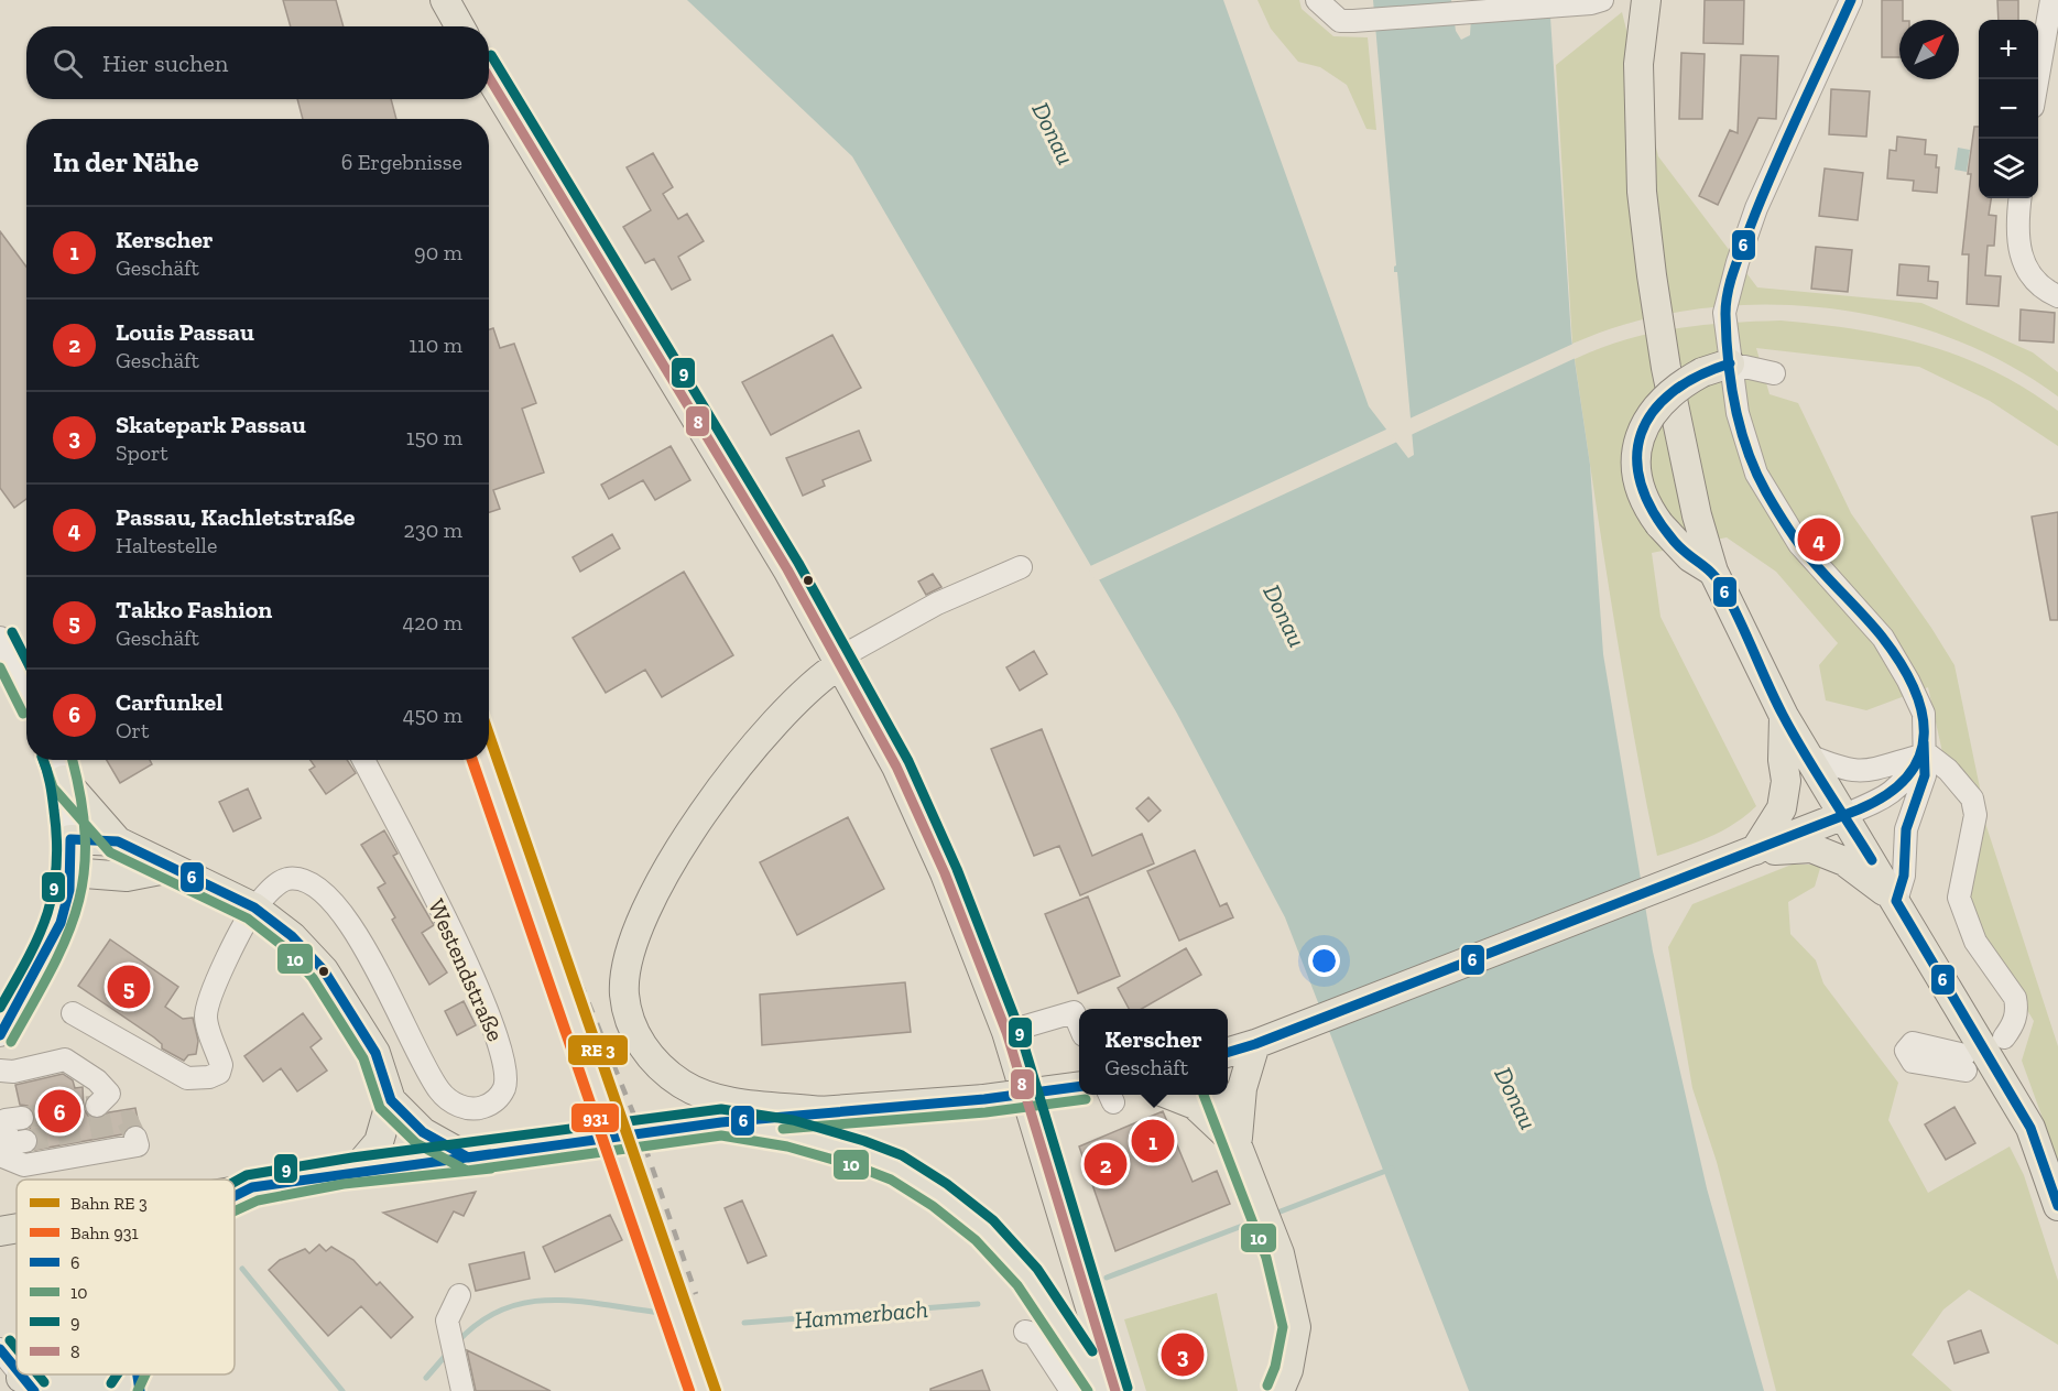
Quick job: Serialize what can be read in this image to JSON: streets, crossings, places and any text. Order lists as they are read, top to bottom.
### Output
{
  "streets": {
    "street": ["Westendstraße"]
  },
  "water": ["Donau", "Hammerbach"],
  "lines": [
    "transit line 6",
    "transit line 9",
    "transit line 8",
    "transit line 10",
    "rail line 931"
  ],
  "legend": [
    "Bahn RE 3",
    "Bahn 931",
    "6",
    "10",
    "9",
    "8"
  ],
  "north": "top right",
  "page": {
    "map_buttons": ["+", "−"],
    "search": "Hier suchen",
    "heading": ["In der Nähe", "6 Ergebnisse"],
    "list": [
      {
        "mark": "1",
        "name": "Kerscher",
        "note": "Geschäft",
        "value": "90 m"
      },
      {
        "mark": "2",
        "name": "Louis Passau",
        "note": "Geschäft",
        "value": "110 m"
      },
      {
        "mark": "3",
        "name": "Skatepark Passau",
        "note": "Sport",
        "value": "150 m"
      },
      {
        "mark": "4",
        "name": "Passau, Kachletstraße",
        "note": "Haltestelle",
        "value": "230 m"
      },
      {
        "mark": "5",
        "name": "Takko Fashion",
        "note": "Geschäft",
        "value": "420 m"
      },
      {
        "mark": "6",
        "name": "Carfunkel",
        "note": "Ort",
        "value": "450 m"
      }
    ],
    "pins": [
      "4",
      "5",
      "6",
      "1",
      "2",
      "3"
    ],
    "popup": ["Kerscher", "Geschäft"]
  }
}
